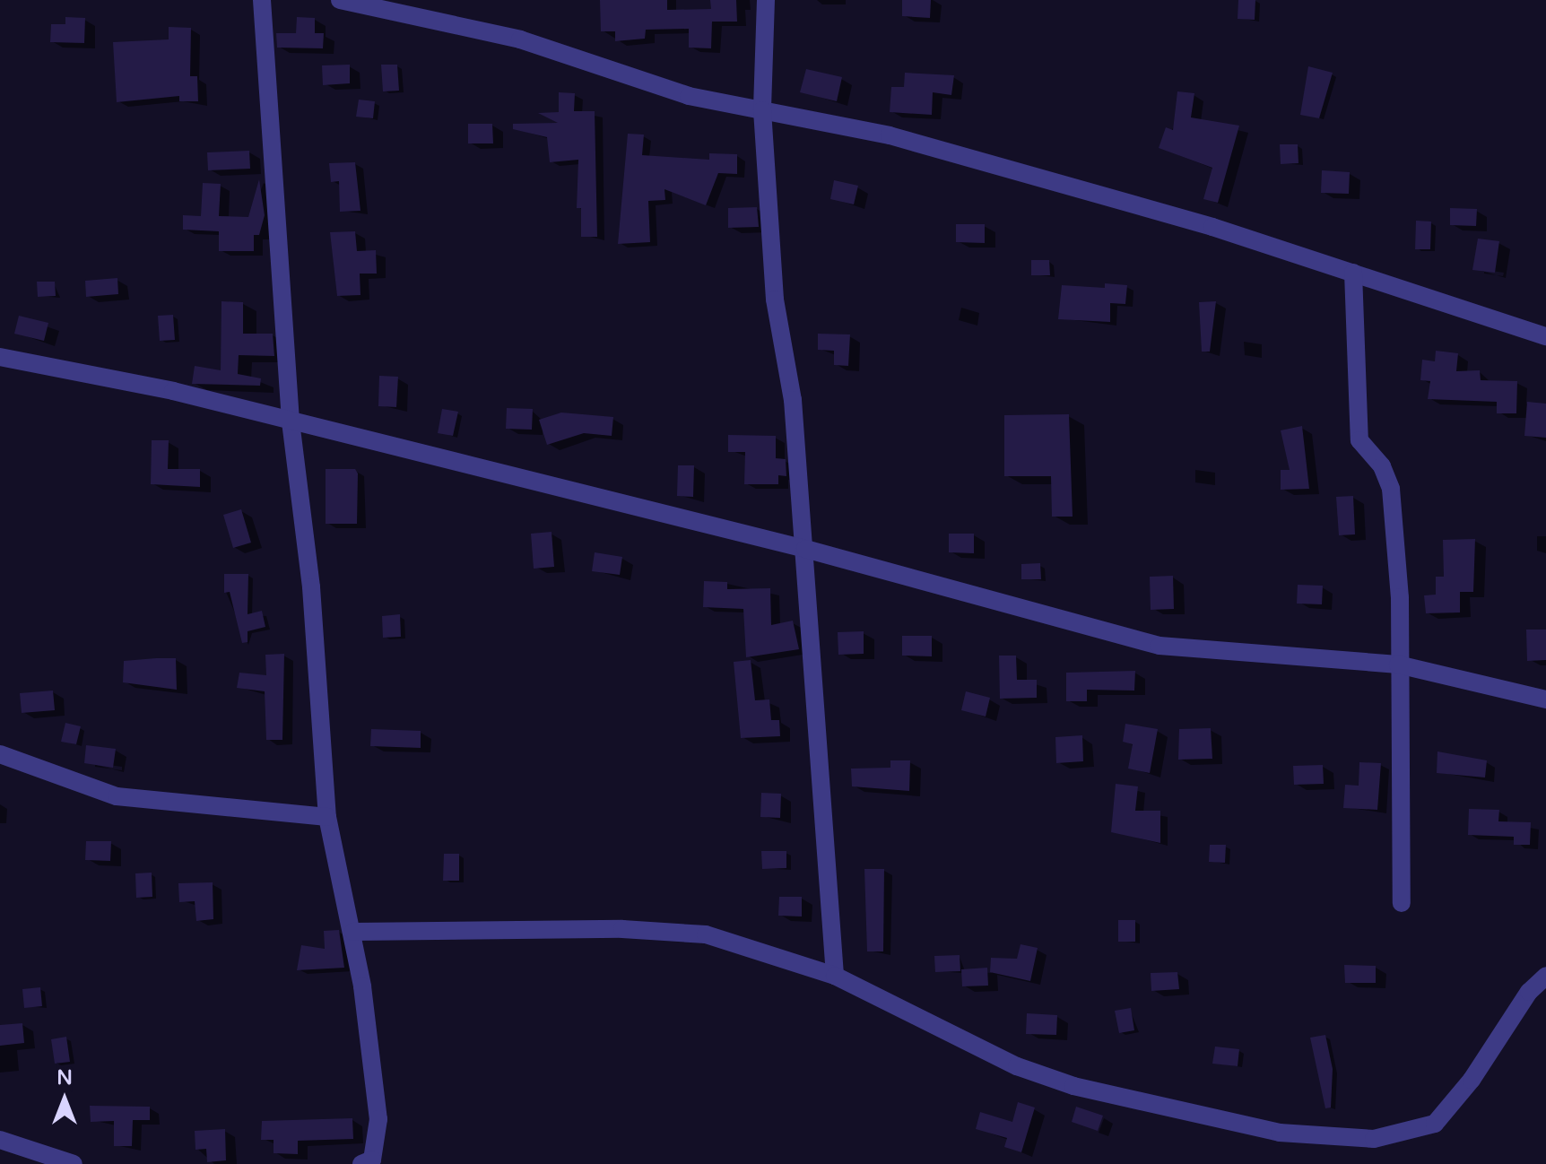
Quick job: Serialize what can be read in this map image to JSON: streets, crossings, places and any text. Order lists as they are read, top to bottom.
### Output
{
  "north": "top"
}
